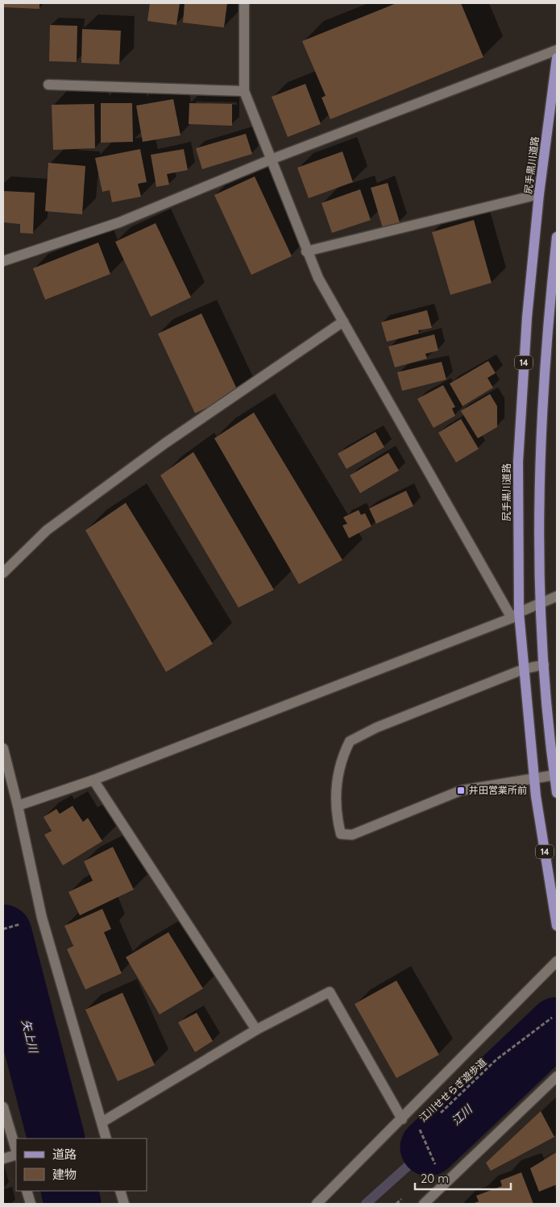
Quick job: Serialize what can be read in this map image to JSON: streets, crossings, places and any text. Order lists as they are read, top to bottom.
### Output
{
  "streets": {
    "main road": ["尻手黒川道路", "14"],
    "path": ["江川せせらぎ遊歩道"]
  },
  "water": ["矢上川", "江川"],
  "places": {
    "transit": ["井田営業所前"]
  },
  "legend": ["道路", "建物"],
  "scale_bar": "20 m"
}
